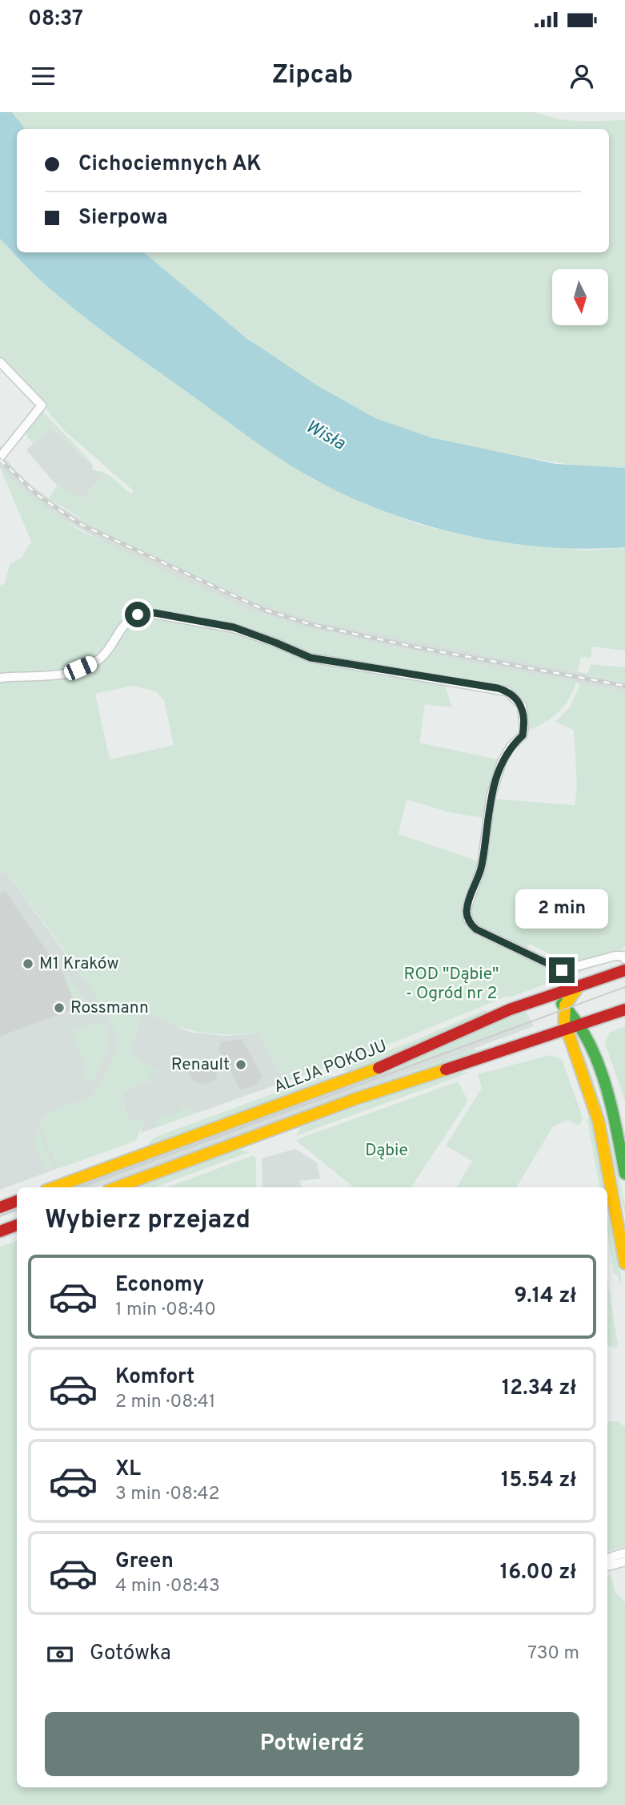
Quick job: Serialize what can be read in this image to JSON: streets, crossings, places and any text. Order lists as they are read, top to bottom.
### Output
{
  "streets": {
    "main road": ["ALEJA POKOJU"]
  },
  "water": ["Wisła"],
  "parks": ["ROD \"Dąbie\" - Ogród nr 2", "Dąbie"],
  "places": ["M1 Kraków", "Rossmann", "Renault"],
  "north": "bottom",
  "page": {
    "status": "08:37",
    "header": "Zipcab",
    "banner": ["Cichociemnych AK", "Sierpowa"],
    "bubble": "2 min",
    "heading": "Wybierz przejazd",
    "list": [
      {
        "name": "Economy",
        "note": "1 min · 08:40",
        "value": "9.14 zł"
      },
      {
        "name": "Komfort",
        "note": "2 min · 08:41",
        "value": "12.34 zł"
      },
      {
        "name": "XL",
        "note": "3 min · 08:42",
        "value": "15.54 zł"
      },
      {
        "name": "Green",
        "note": "4 min · 08:43",
        "value": "16.00 zł"
      }
    ],
    "pay": ["Gotówka", "730 m"],
    "buttons": "Potwierdź"
  }
}
